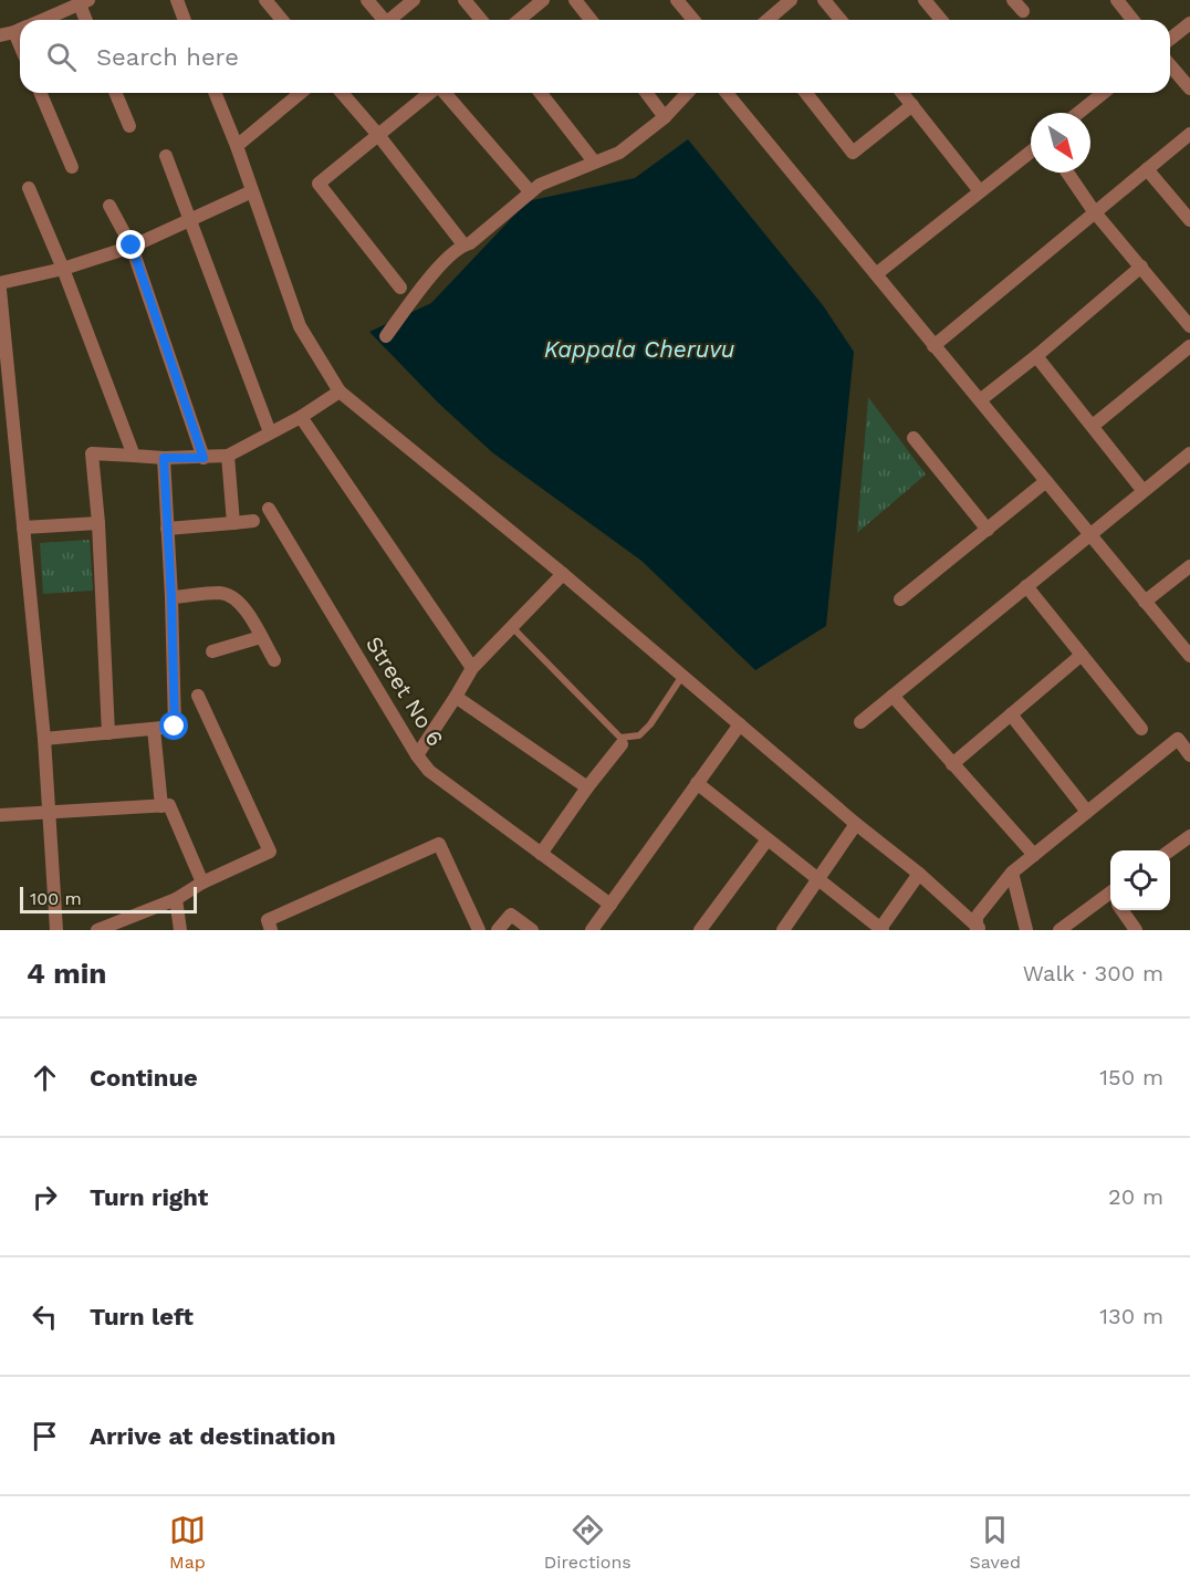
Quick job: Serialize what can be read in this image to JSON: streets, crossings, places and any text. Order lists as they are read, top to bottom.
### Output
{
  "streets": {
    "street": ["Street No 6"]
  },
  "water": ["Kappala Cheruvu"],
  "scale_bar": "100 m",
  "north": "bottom right",
  "page": {
    "search": "Search here",
    "scale": "100 m",
    "heading": ["4 min", "Walk · 300 m"],
    "list": [
      ["Continue", "150 m"],
      ["Turn right", "20 m"],
      ["Turn left", "130 m"],
      "Arrive at destination"
    ],
    "nav": ["Map", "Directions", "Saved"]
  }
}
